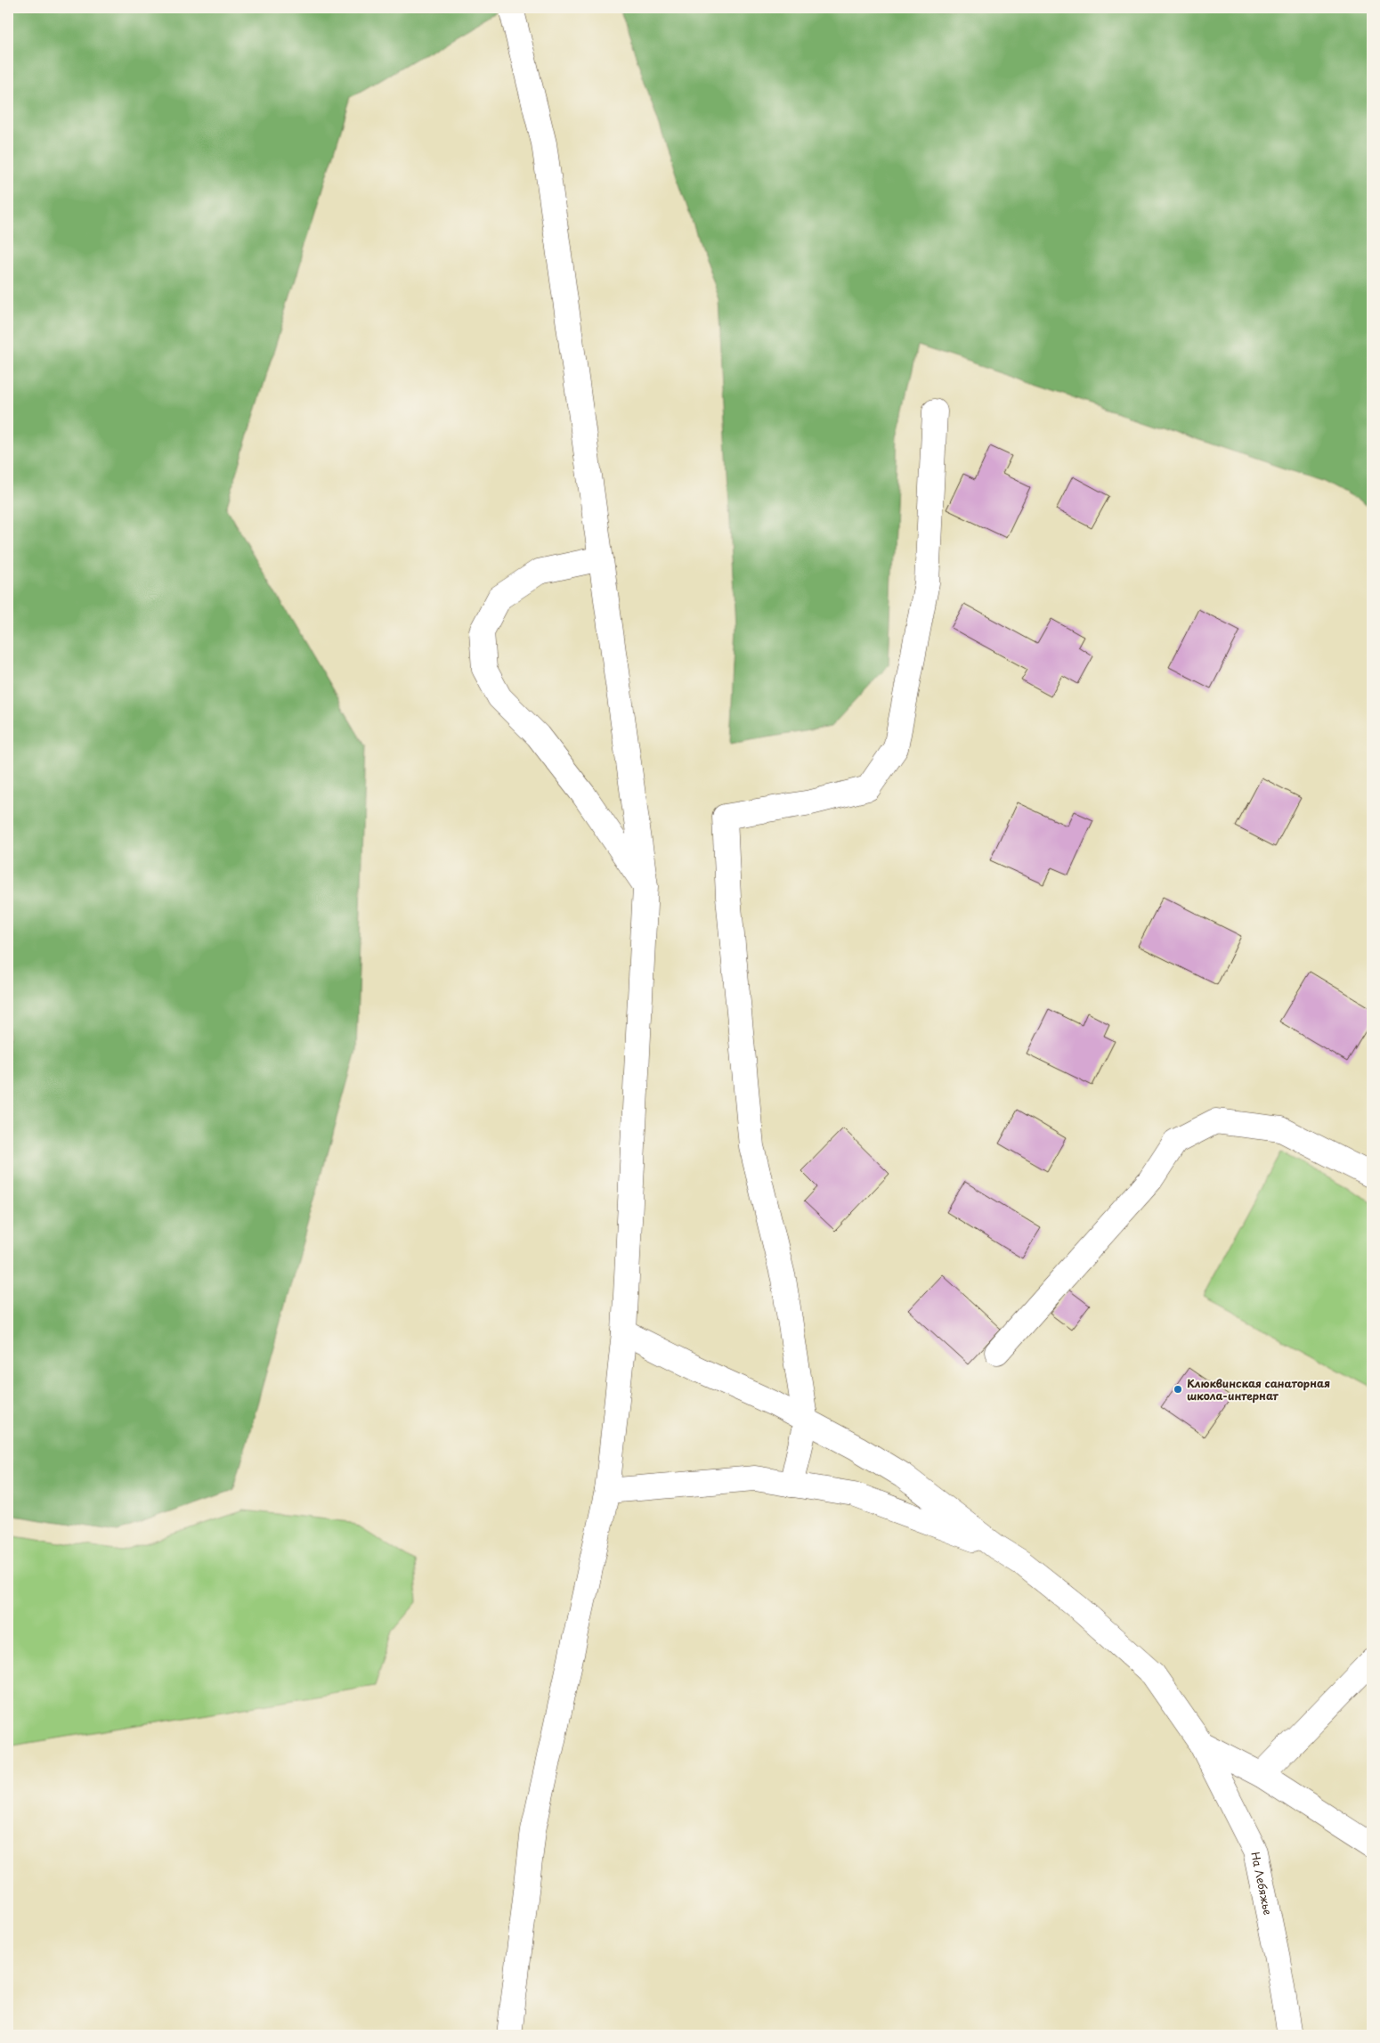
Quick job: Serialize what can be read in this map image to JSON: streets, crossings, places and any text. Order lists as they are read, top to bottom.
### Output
{
  "streets": {
    "main road": ["На Лебяжье"]
  },
  "places": ["Клюквинская санаторная школа-интернат"]
}
